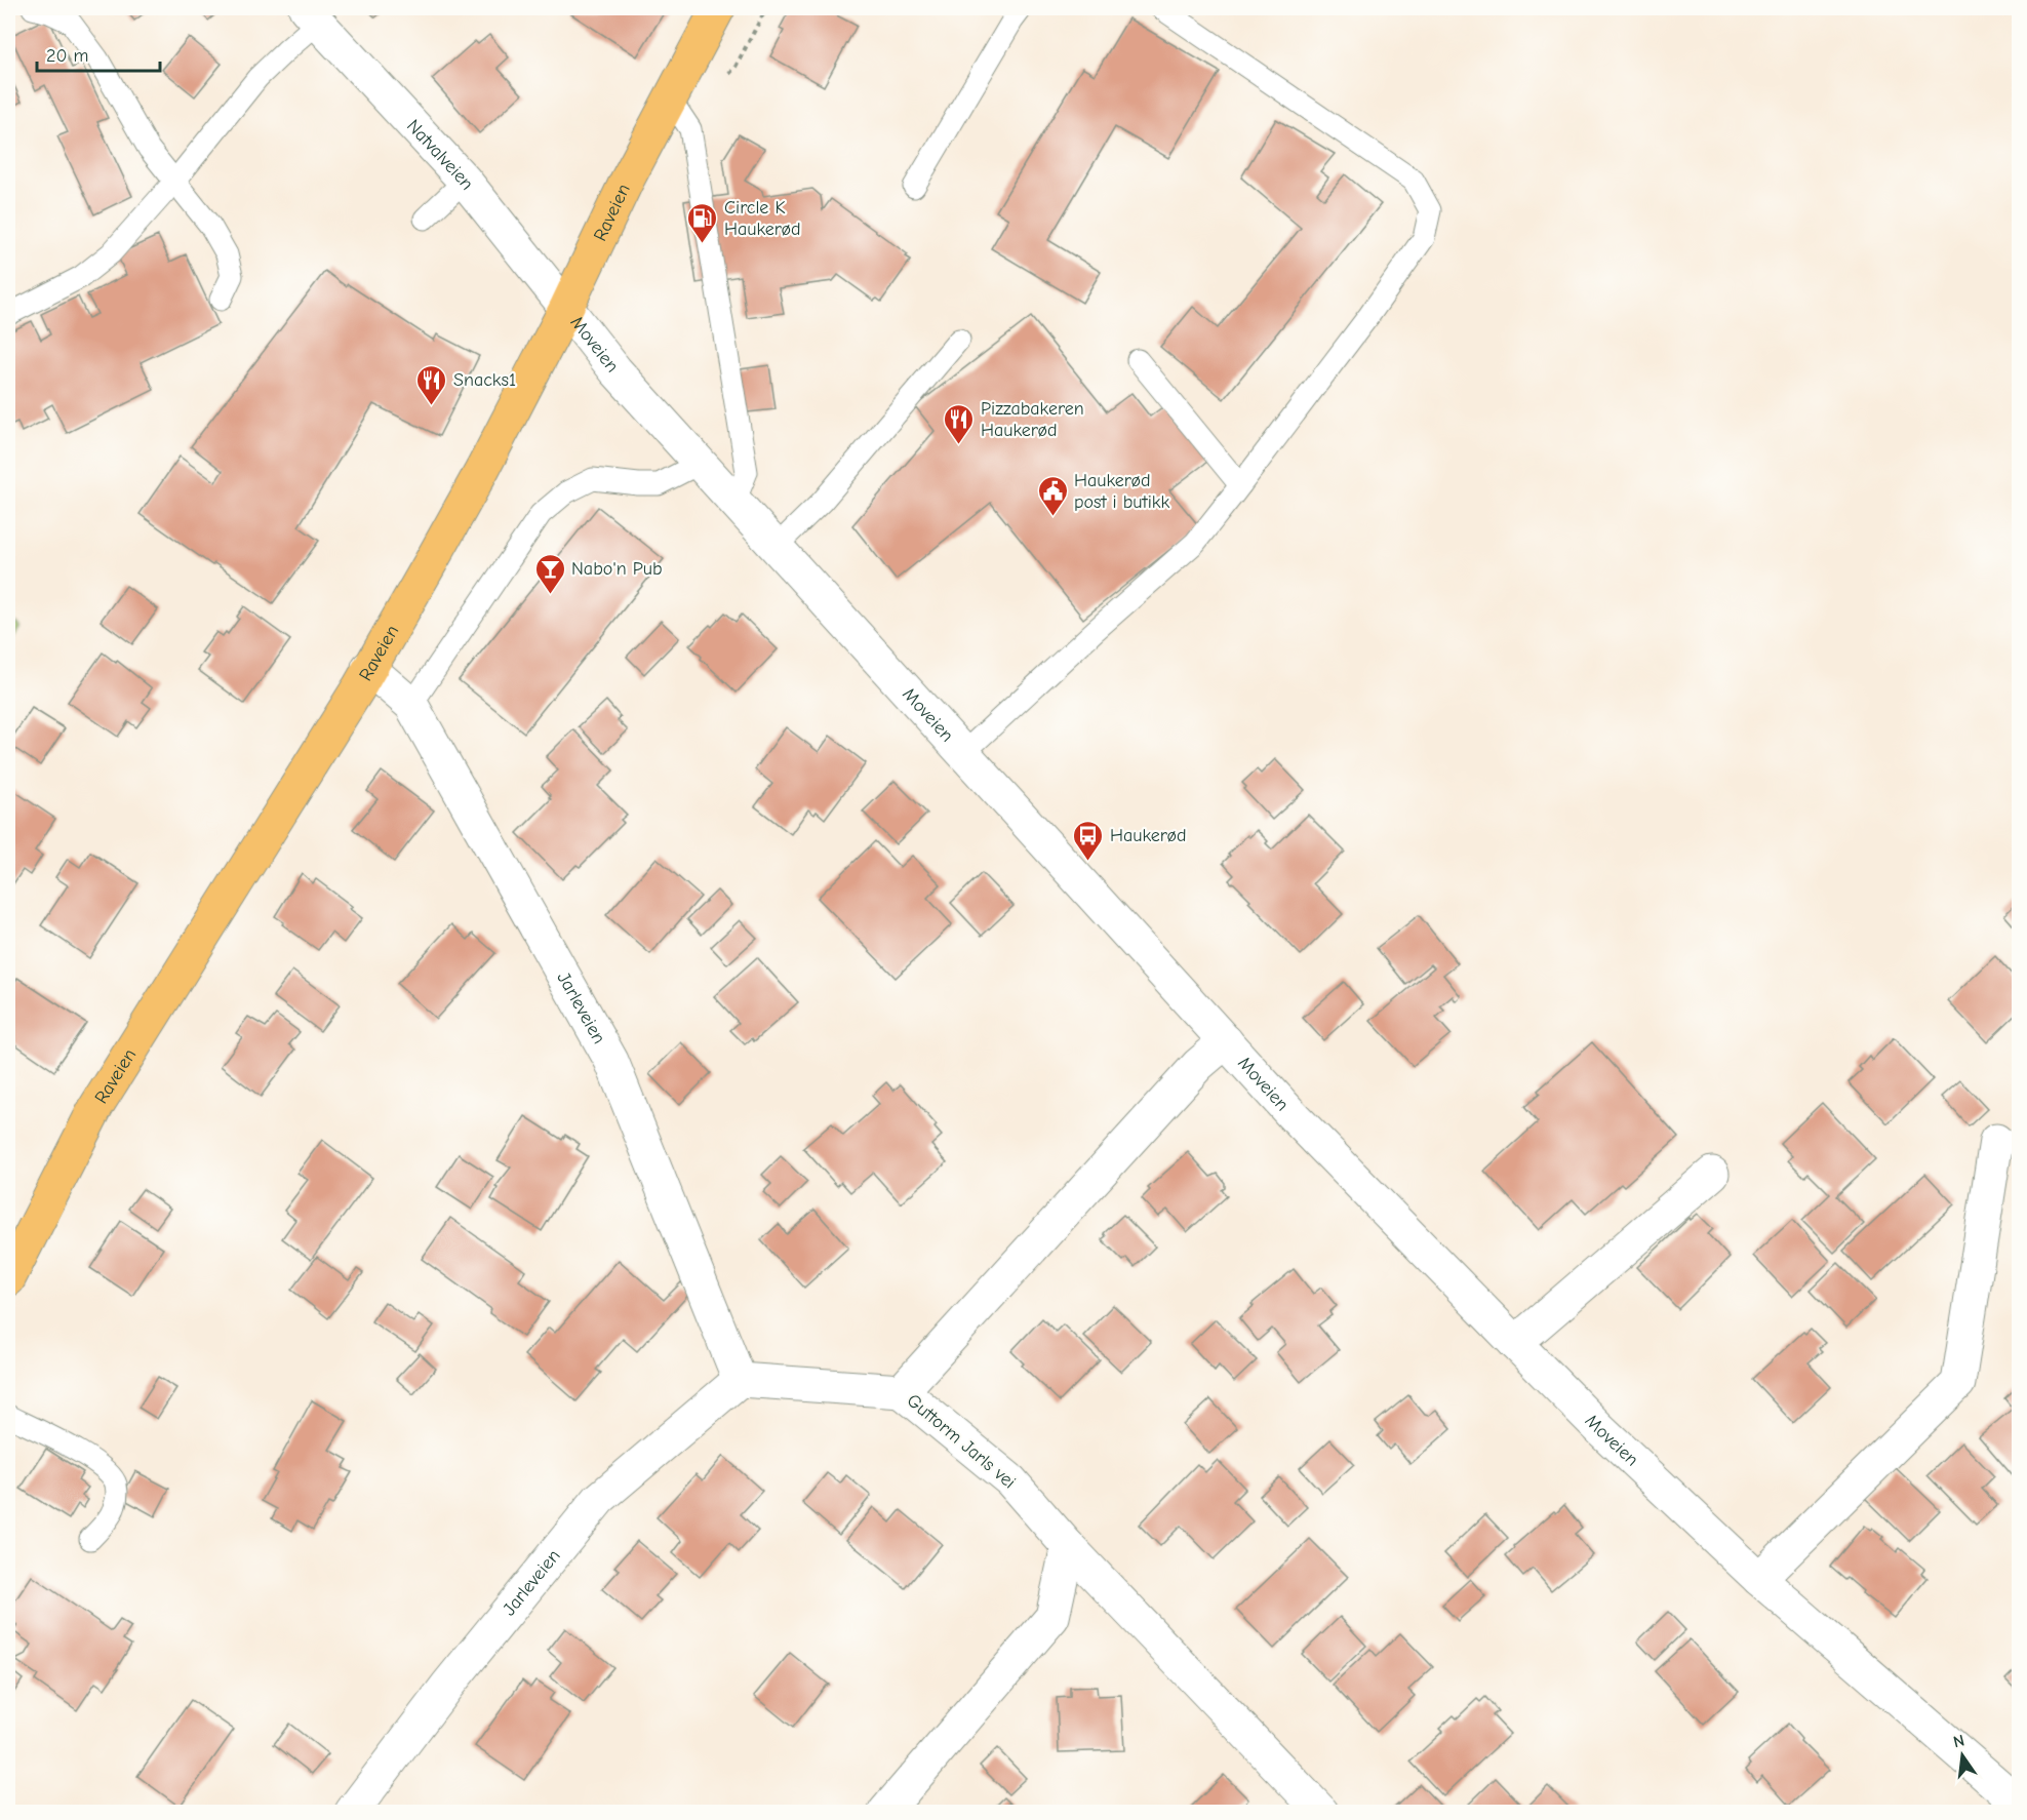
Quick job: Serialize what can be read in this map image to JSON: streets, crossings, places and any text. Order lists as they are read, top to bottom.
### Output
{
  "streets": {
    "main road": ["Raveien"],
    "street": [
      "Natvalveien",
      "Moveien",
      "Jarleveien",
      "Guttorm Jarls vei"
    ]
  },
  "crossings": [
    ["Natvalveien", "Raveien"],
    ["Natvalveien", "Moveien"],
    ["Raveien", "Moveien"],
    ["Raveien", "Jarleveien"],
    ["Moveien", "Guttorm Jarls vei"]
  ],
  "places": {
    "fuel station": ["Circle K Haukerød"],
    "restaurant": ["Snacks1", "Pizzabakeren Haukerød"],
    "public building": ["Haukerød post i butikk"],
    "bar": ["Nabo'n Pub"],
    "bus stop": ["Haukerød"]
  },
  "scale_bar": "20 m",
  "north": "top"
}
